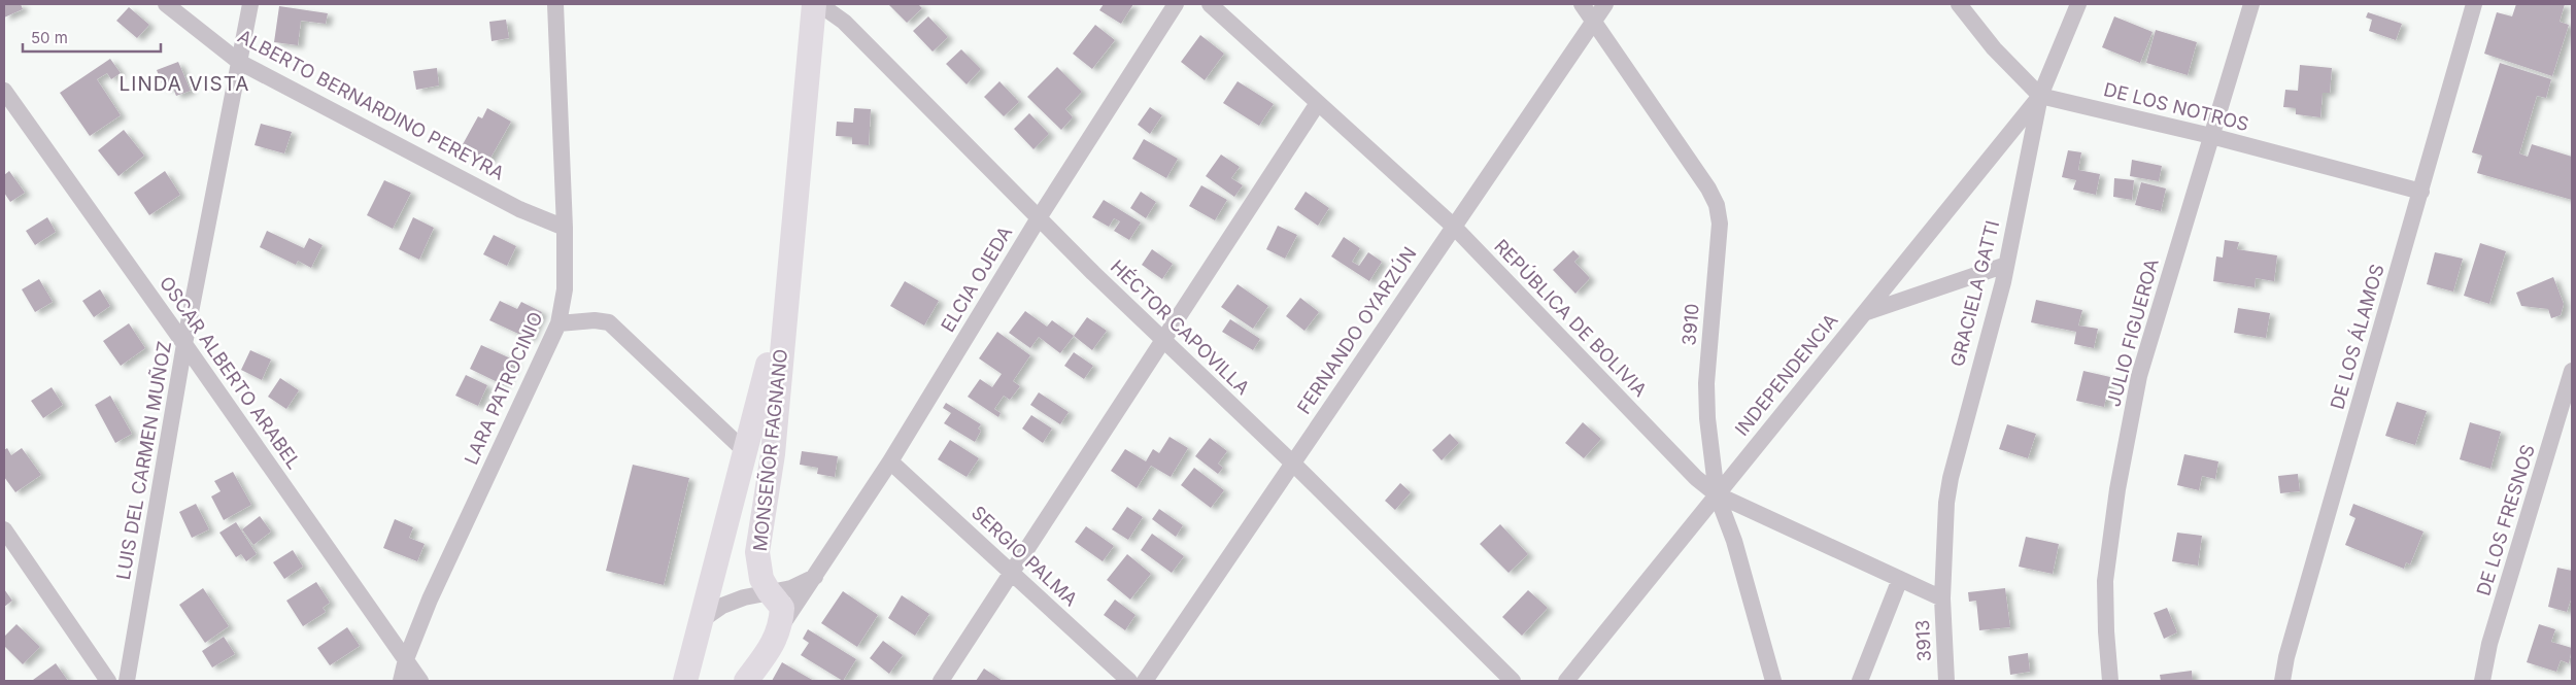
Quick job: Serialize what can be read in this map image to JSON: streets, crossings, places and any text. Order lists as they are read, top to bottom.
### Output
{
  "streets": {
    "street": [
      "ALBERTO BERNARDINO PEREYRA",
      "DE LOS NOTROS",
      "ELCIA OJEDA",
      "GRACIELA GATTI",
      "REPÚBLICA DE BOLIVIA",
      "3910",
      "HÉCTOR CAPOVILLA",
      "FERNANDO OYARZÚN",
      "JULIO FIGUEROA",
      "DE LOS ÁLAMOS",
      "OSCAR ALBERTO ARABEL",
      "INDEPENDENCIA",
      "LARA PATROCINIO",
      "MONSEÑOR FAGNANO",
      "LUIS DEL CARMEN MUÑOZ",
      "DE LOS FRESNOS",
      "SERGIO PALMA",
      "3913"
    ]
  },
  "crossings": [
    ["ALBERTO BERNARDINO PEREYRA", "LARA PATROCINIO"],
    ["ALBERTO BERNARDINO PEREYRA", "LUIS DEL CARMEN MUÑOZ"],
    ["DE LOS NOTROS", "GRACIELA GATTI"],
    ["DE LOS NOTROS", "JULIO FIGUEROA"],
    ["DE LOS NOTROS", "DE LOS ÁLAMOS"],
    ["DE LOS NOTROS", "INDEPENDENCIA"],
    ["ELCIA OJEDA", "HÉCTOR CAPOVILLA"],
    ["ELCIA OJEDA", "MONSEÑOR FAGNANO"],
    ["ELCIA OJEDA", "SERGIO PALMA"],
    ["GRACIELA GATTI", "REPÚBLICA DE BOLIVIA"],
    ["GRACIELA GATTI", "INDEPENDENCIA"],
    ["GRACIELA GATTI", "3913"],
    ["REPÚBLICA DE BOLIVIA", "3910"],
    ["REPÚBLICA DE BOLIVIA", "FERNANDO OYARZÚN"],
    ["REPÚBLICA DE BOLIVIA", "INDEPENDENCIA"],
    ["REPÚBLICA DE BOLIVIA", "3913"],
    ["3910", "FERNANDO OYARZÚN"],
    ["3910", "INDEPENDENCIA"],
    ["HÉCTOR CAPOVILLA", "FERNANDO OYARZÚN"],
    ["OSCAR ALBERTO ARABEL", "LARA PATROCINIO"],
    ["OSCAR ALBERTO ARABEL", "LUIS DEL CARMEN MUÑOZ"]
  ],
  "districts": ["LINDA VISTA"],
  "scale_bar": "50 m"
}
